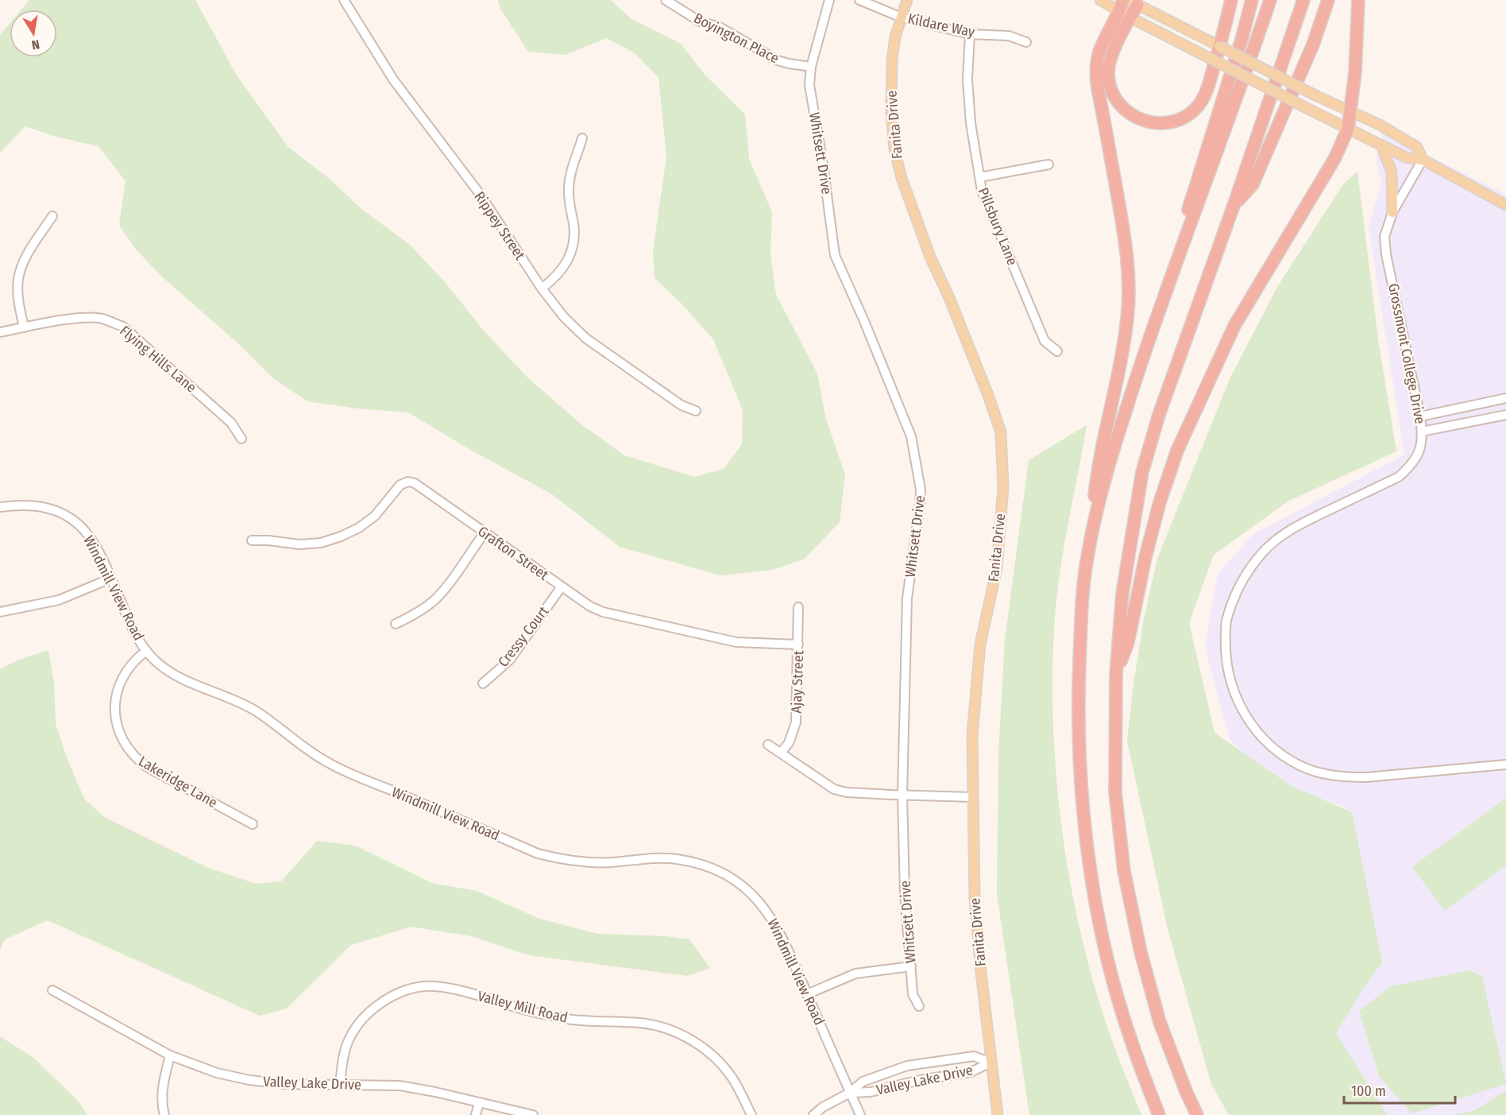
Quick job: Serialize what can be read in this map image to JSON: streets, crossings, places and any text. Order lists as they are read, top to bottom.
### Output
{
  "streets": {
    "main road": ["Fanita Drive"],
    "street": [
      "Kildare Way",
      "Boyington Place",
      "Whitsett Drive",
      "Rippey Street",
      "Pillsbury Lane",
      "Grossmont College Drive",
      "Flying Hills Lane",
      "Grafton Street",
      "Windmill View Road",
      "Cressy Court",
      "Ajay Street",
      "Lakeridge Lane",
      "Valley Mill Road",
      "Valley Lake Drive"
    ]
  },
  "crossings": [
    ["Kildare Way", "Fanita Drive"],
    ["Kildare Way", "Pillsbury Lane"],
    ["Boyington Place", "Whitsett Drive"],
    ["Fanita Drive", "Valley Lake Drive"],
    ["Grafton Street", "Cressy Court"],
    ["Grafton Street", "Ajay Street"],
    ["Windmill View Road", "Lakeridge Lane"],
    ["Windmill View Road", "Valley Lake Drive"],
    ["Valley Mill Road", "Valley Lake Drive"]
  ],
  "scale_bar": "100 m",
  "north": "bottom"
}
